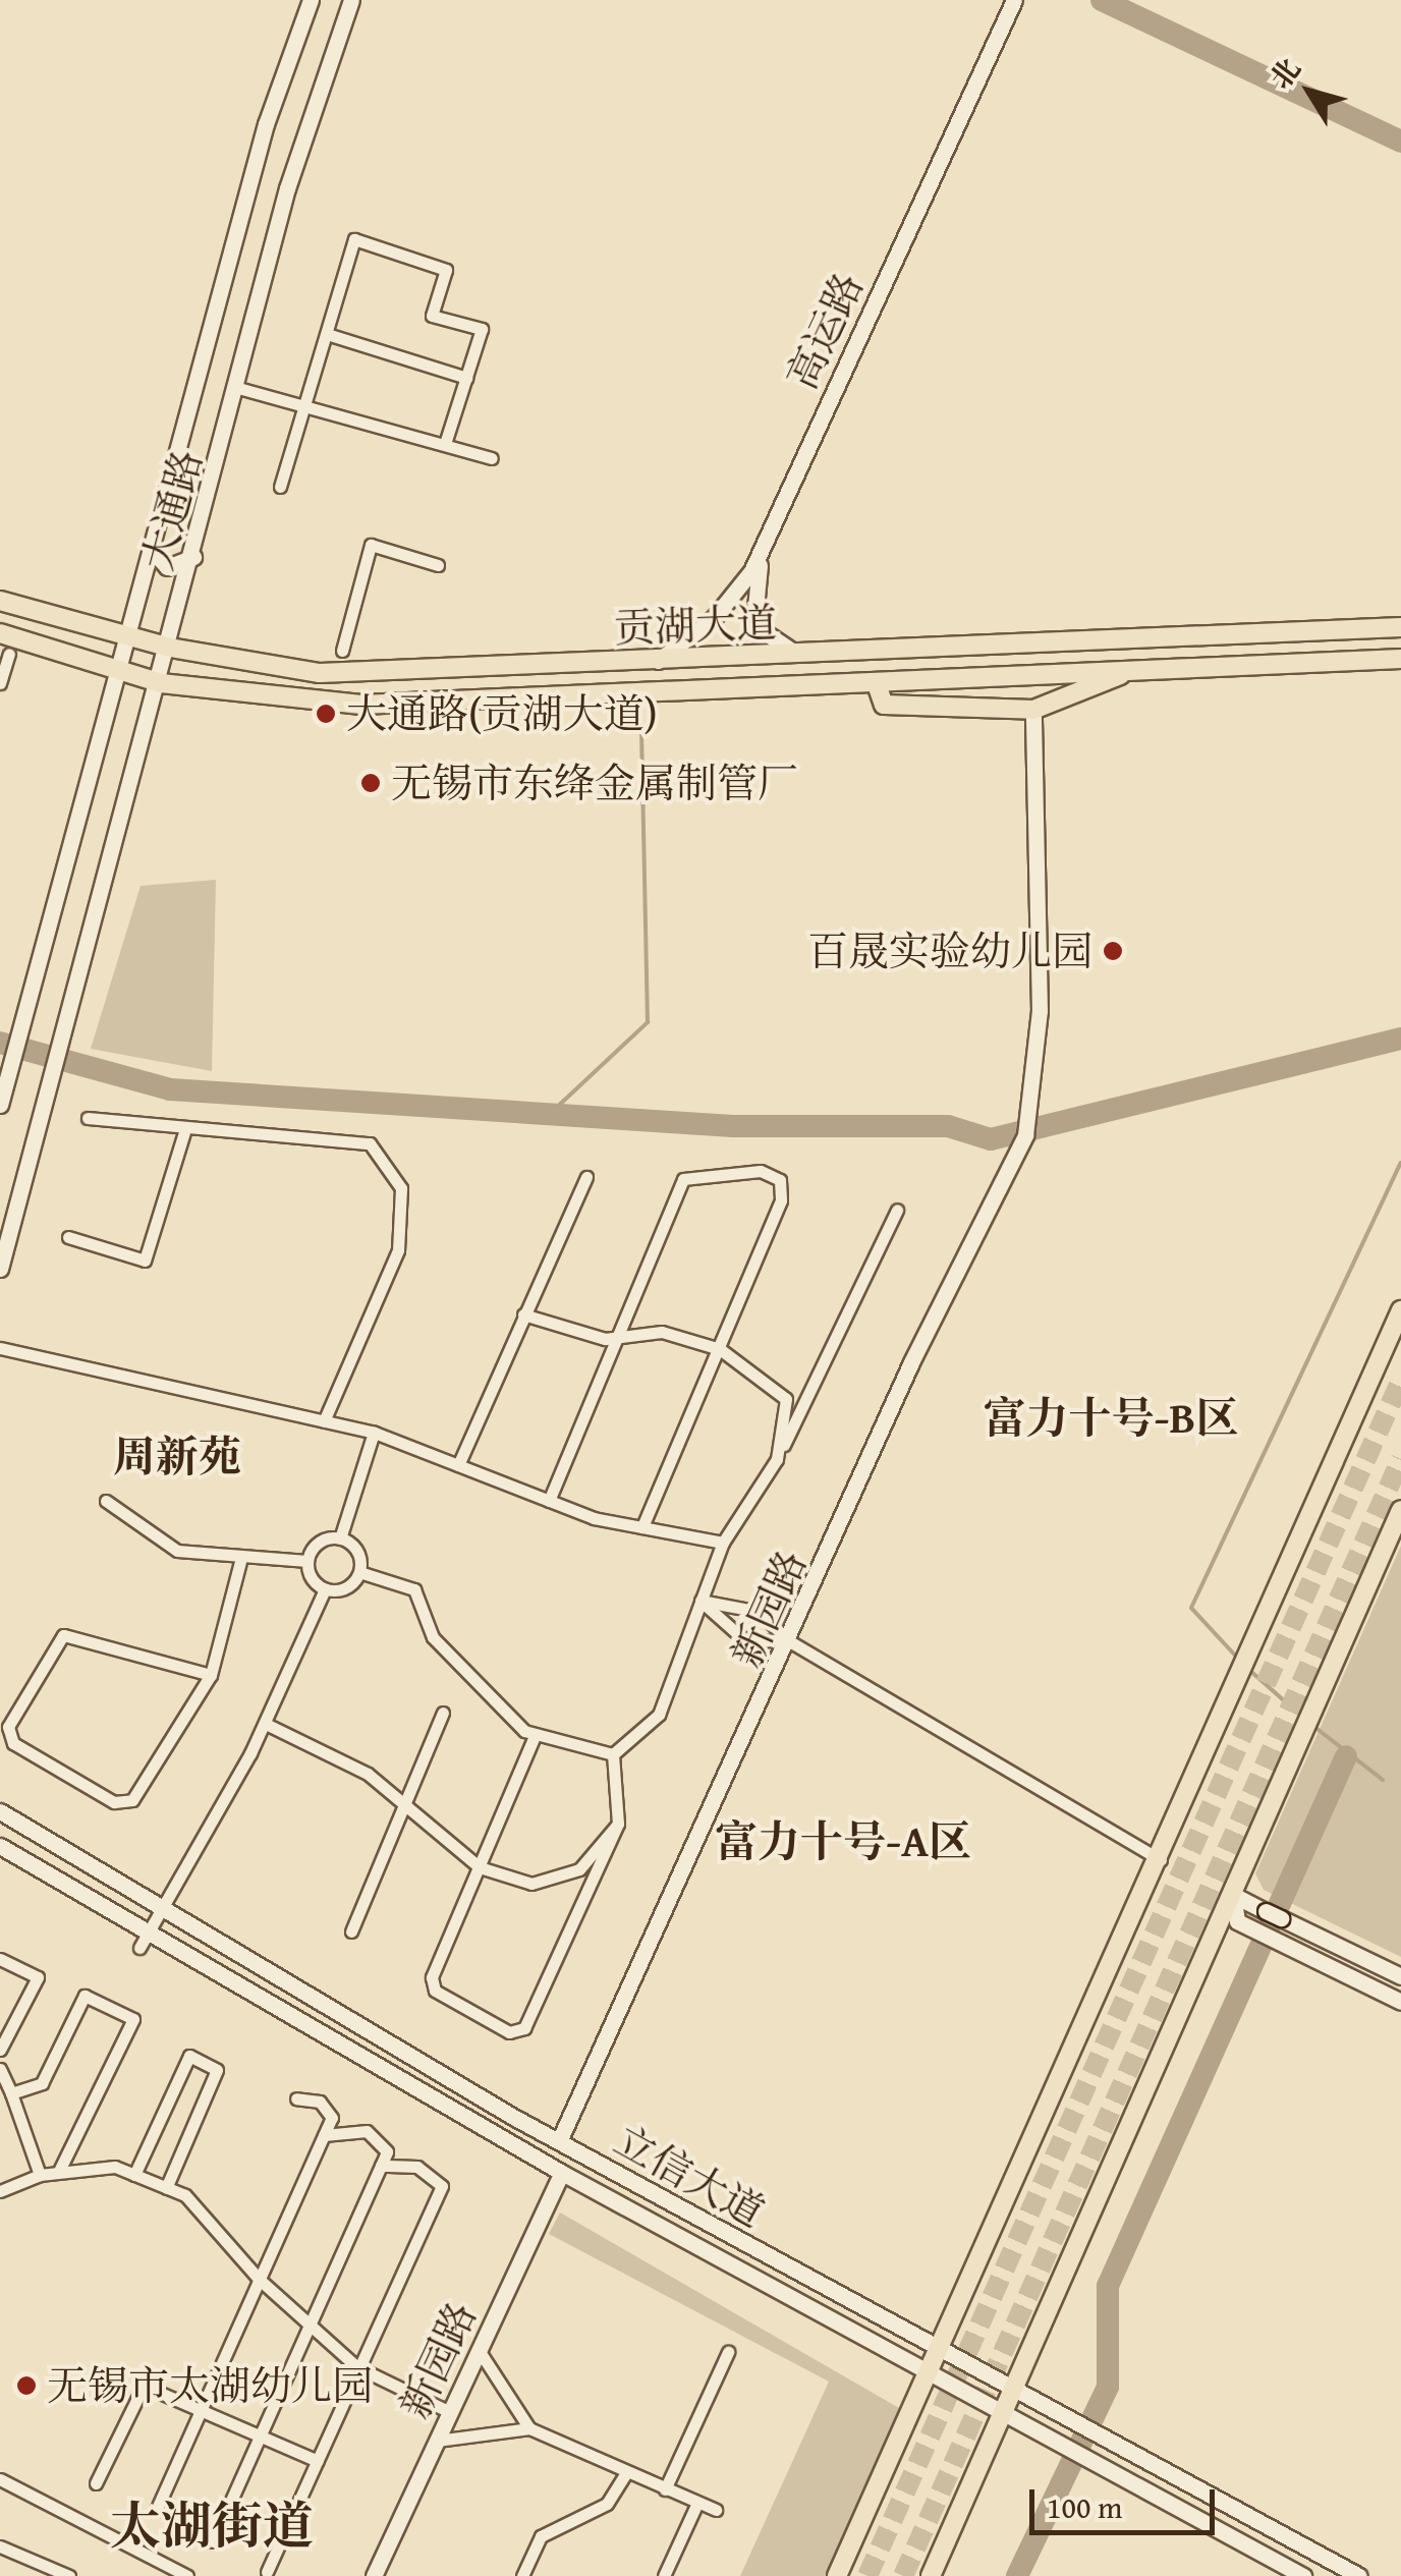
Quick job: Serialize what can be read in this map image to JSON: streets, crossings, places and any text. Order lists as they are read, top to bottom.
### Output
{
  "streets": {
    "main road": ["贡湖大道"],
    "street": [
      "高运路",
      "大通路",
      "新园路",
      "立信大道"
    ]
  },
  "crossings": [
    ["高运路", "贡湖大道"],
    ["大通路", "贡湖大道"],
    ["新园路", "立信大道"]
  ],
  "districts": [
    "富力十号-B区",
    "周新苑",
    "富力十号-A区",
    "太湖街道"
  ],
  "places": [
    "大通路(贡湖大道)",
    "无锡市东绛金属制管厂",
    "百晟实验幼儿园",
    "无锡市太湖幼儿园"
  ],
  "scale_bar": "100 m",
  "north": "top left"
}
